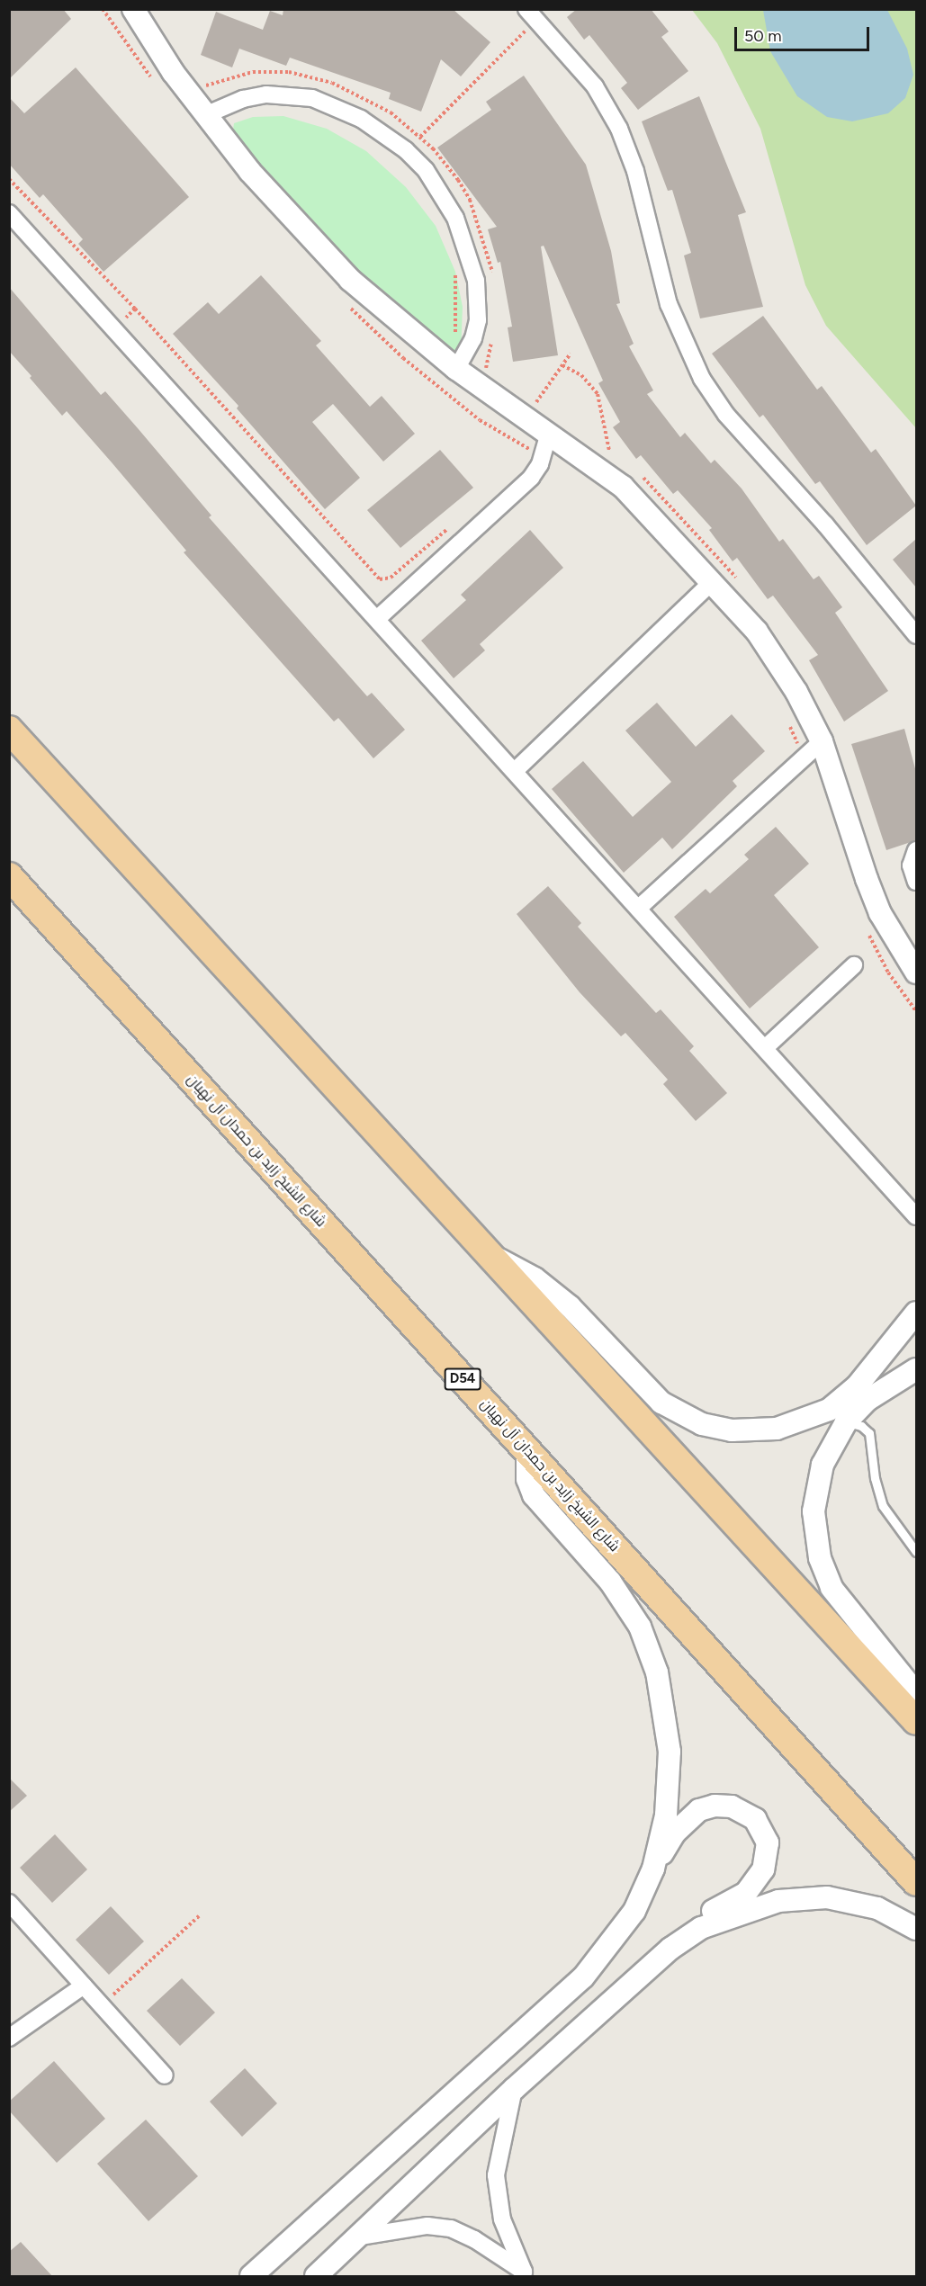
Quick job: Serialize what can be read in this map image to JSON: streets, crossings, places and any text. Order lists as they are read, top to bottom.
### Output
{
  "streets": {
    "main road": ["شارع الشيخ زايد بن حمدان آل نهيان", "D54"]
  },
  "scale_bar": "50 m"
}
